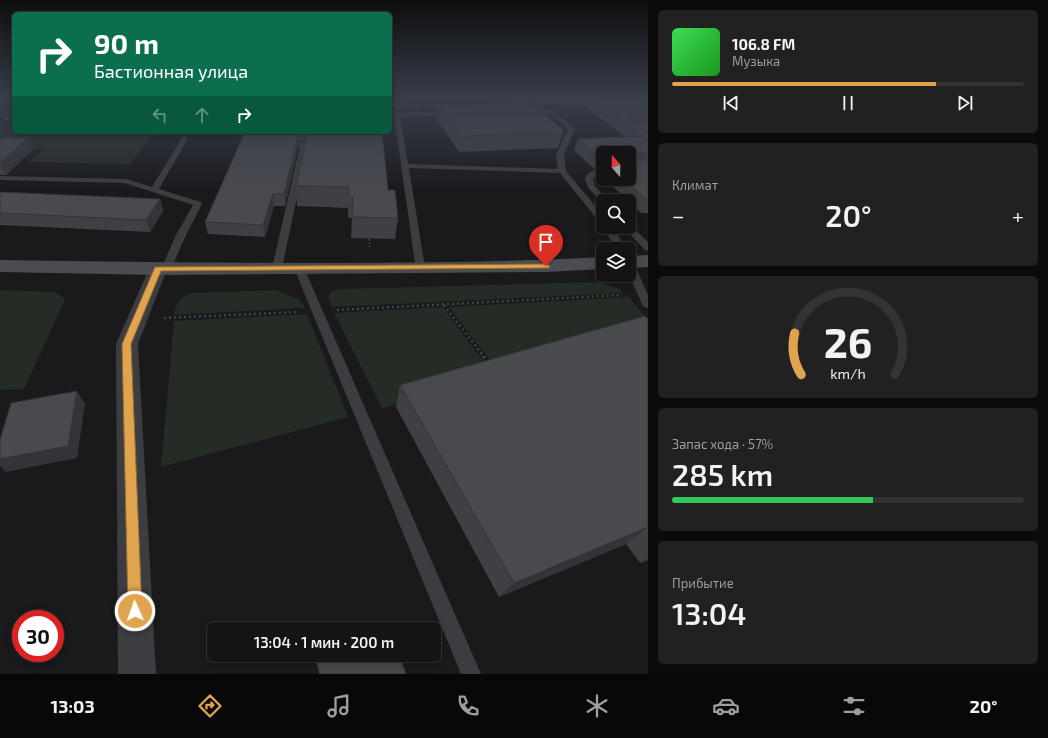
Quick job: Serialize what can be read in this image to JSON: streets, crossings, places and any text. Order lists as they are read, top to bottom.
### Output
{
  "north": "top",
  "page": {
    "turn": ["90 m", "Бастионная улица"],
    "song": ["106.8 FM", "Музыка"],
    "tile": [
      "Климат",
      ["Запас хода · 57%", "285 km"],
      ["Прибытие", "13:04"]
    ],
    "heat": ["−", "20°", "+"],
    "limit": "30",
    "trip": "13:04 · 1 мин · 200 m",
    "tabs": ["13:03", "20°"],
    "gauge": ["26", "km/h"]
  }
}
